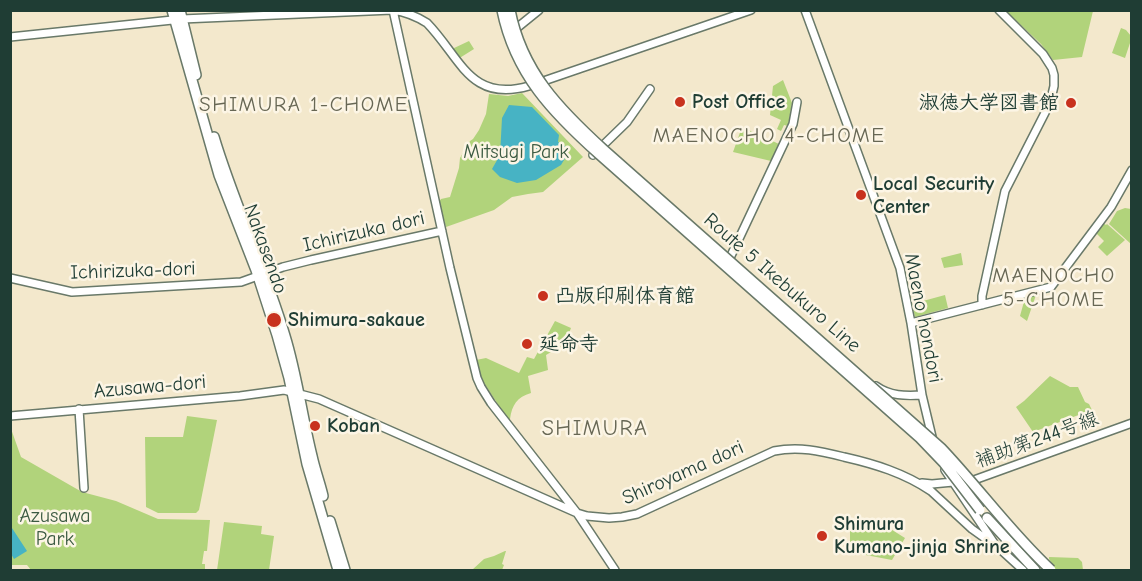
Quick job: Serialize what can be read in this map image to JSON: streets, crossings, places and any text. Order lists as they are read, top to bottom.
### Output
{
  "streets": {
    "highway": ["Nakasendo", "Route 5 Ikebukuro Line"],
    "street": [
      "Ichirizuka dori",
      "Ichirizuka-dori",
      "Maeno hondori",
      "Azusawa-dori",
      "補助第244号線",
      "Shiroyama dori"
    ]
  },
  "crossings": [
    ["Ichirizuka dori", "Nakasendo"],
    ["Ichirizuka dori", "Ichirizuka-dori"],
    ["Nakasendo", "Ichirizuka-dori"],
    ["Nakasendo", "Azusawa-dori"],
    ["Nakasendo", "Shiroyama dori"],
    ["Maeno hondori", "補助第244号線"],
    ["Azusawa-dori", "Shiroyama dori"],
    ["補助第244号線", "Shiroyama dori"]
  ],
  "districts": [
    "SHIMURA 1-CHOME",
    "MAENOCHO 4-CHOME",
    "MAENOCHO 5-CHOME",
    "SHIMURA"
  ],
  "parks": ["Mitsugi Park", "Azusawa Park"],
  "places": [
    "Post Office",
    "淑徳大学図書館",
    "Local Security Center",
    "凸版印刷体育館",
    "Shimura-sakaue",
    "延命寺",
    "Koban",
    "Shimura Kumano-jinja Shrine"
  ]
}
